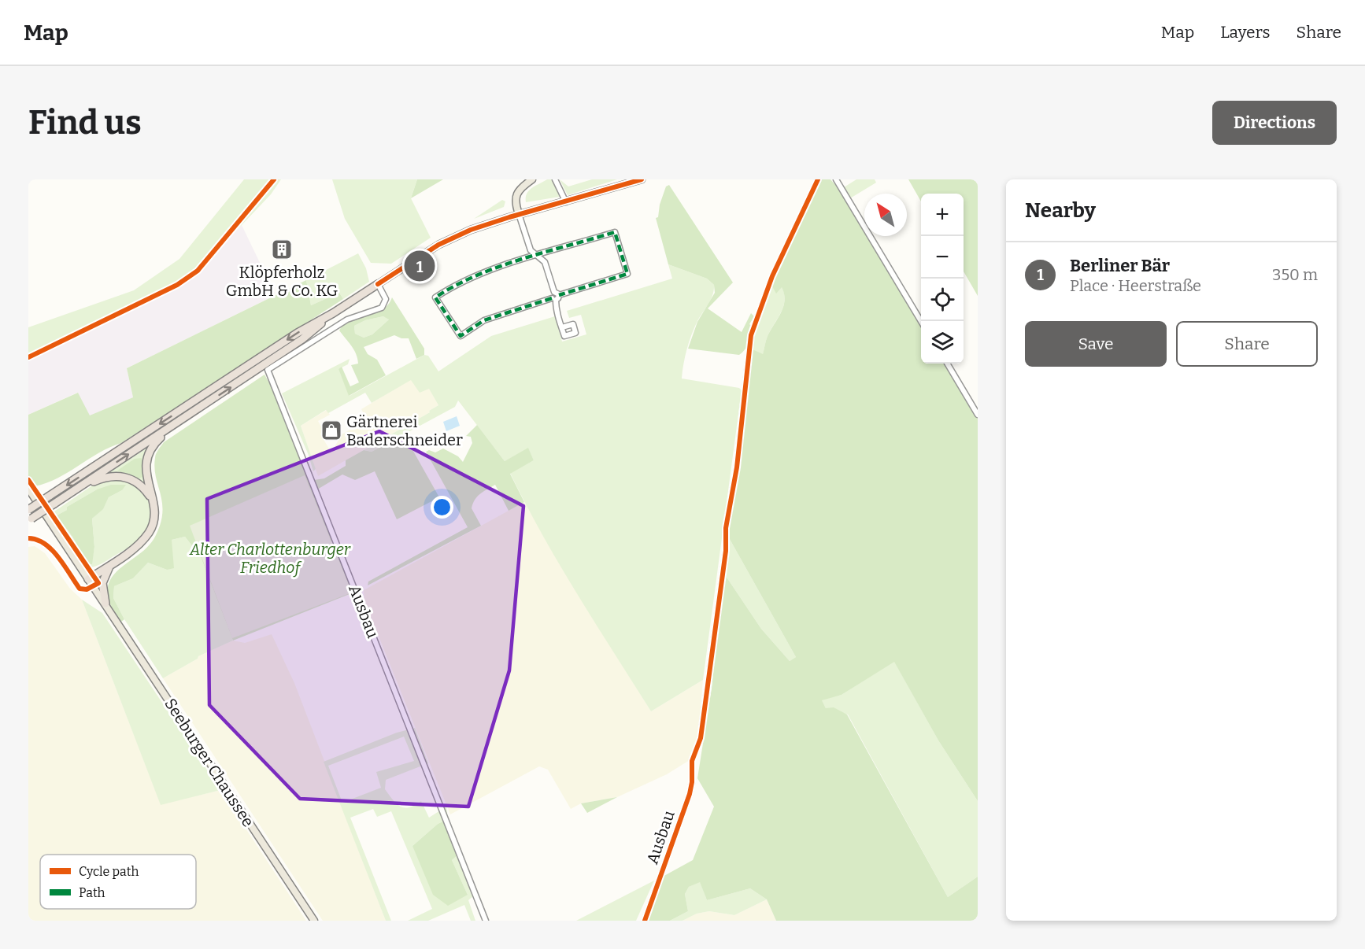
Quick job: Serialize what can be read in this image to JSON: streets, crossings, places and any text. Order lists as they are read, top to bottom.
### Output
{
  "streets": {
    "main road": ["Seeburger Chaussee"],
    "street": ["Ausbau"]
  },
  "parks": ["Alter Charlottenburger Friedhof"],
  "places": {
    "building": ["Klöpferholz GmbH & Co. KG"],
    "shop": ["Gärtnerei Baderschneider"]
  },
  "legend": ["Cycle path", "Path"],
  "north": "top left",
  "page": {
    "header": "Map",
    "nav": ["Map", "Layers", "Share"],
    "buttons": [
      "Directions",
      ["Save", "Share"]
    ],
    "title": "Find us",
    "heading": "Nearby",
    "map_buttons": ["+", "−"],
    "list": [
      {
        "mark": "1",
        "name": "Berliner Bär",
        "note": "Place · Heerstraße",
        "value": "350 m"
      }
    ],
    "pins": "1"
  }
}
